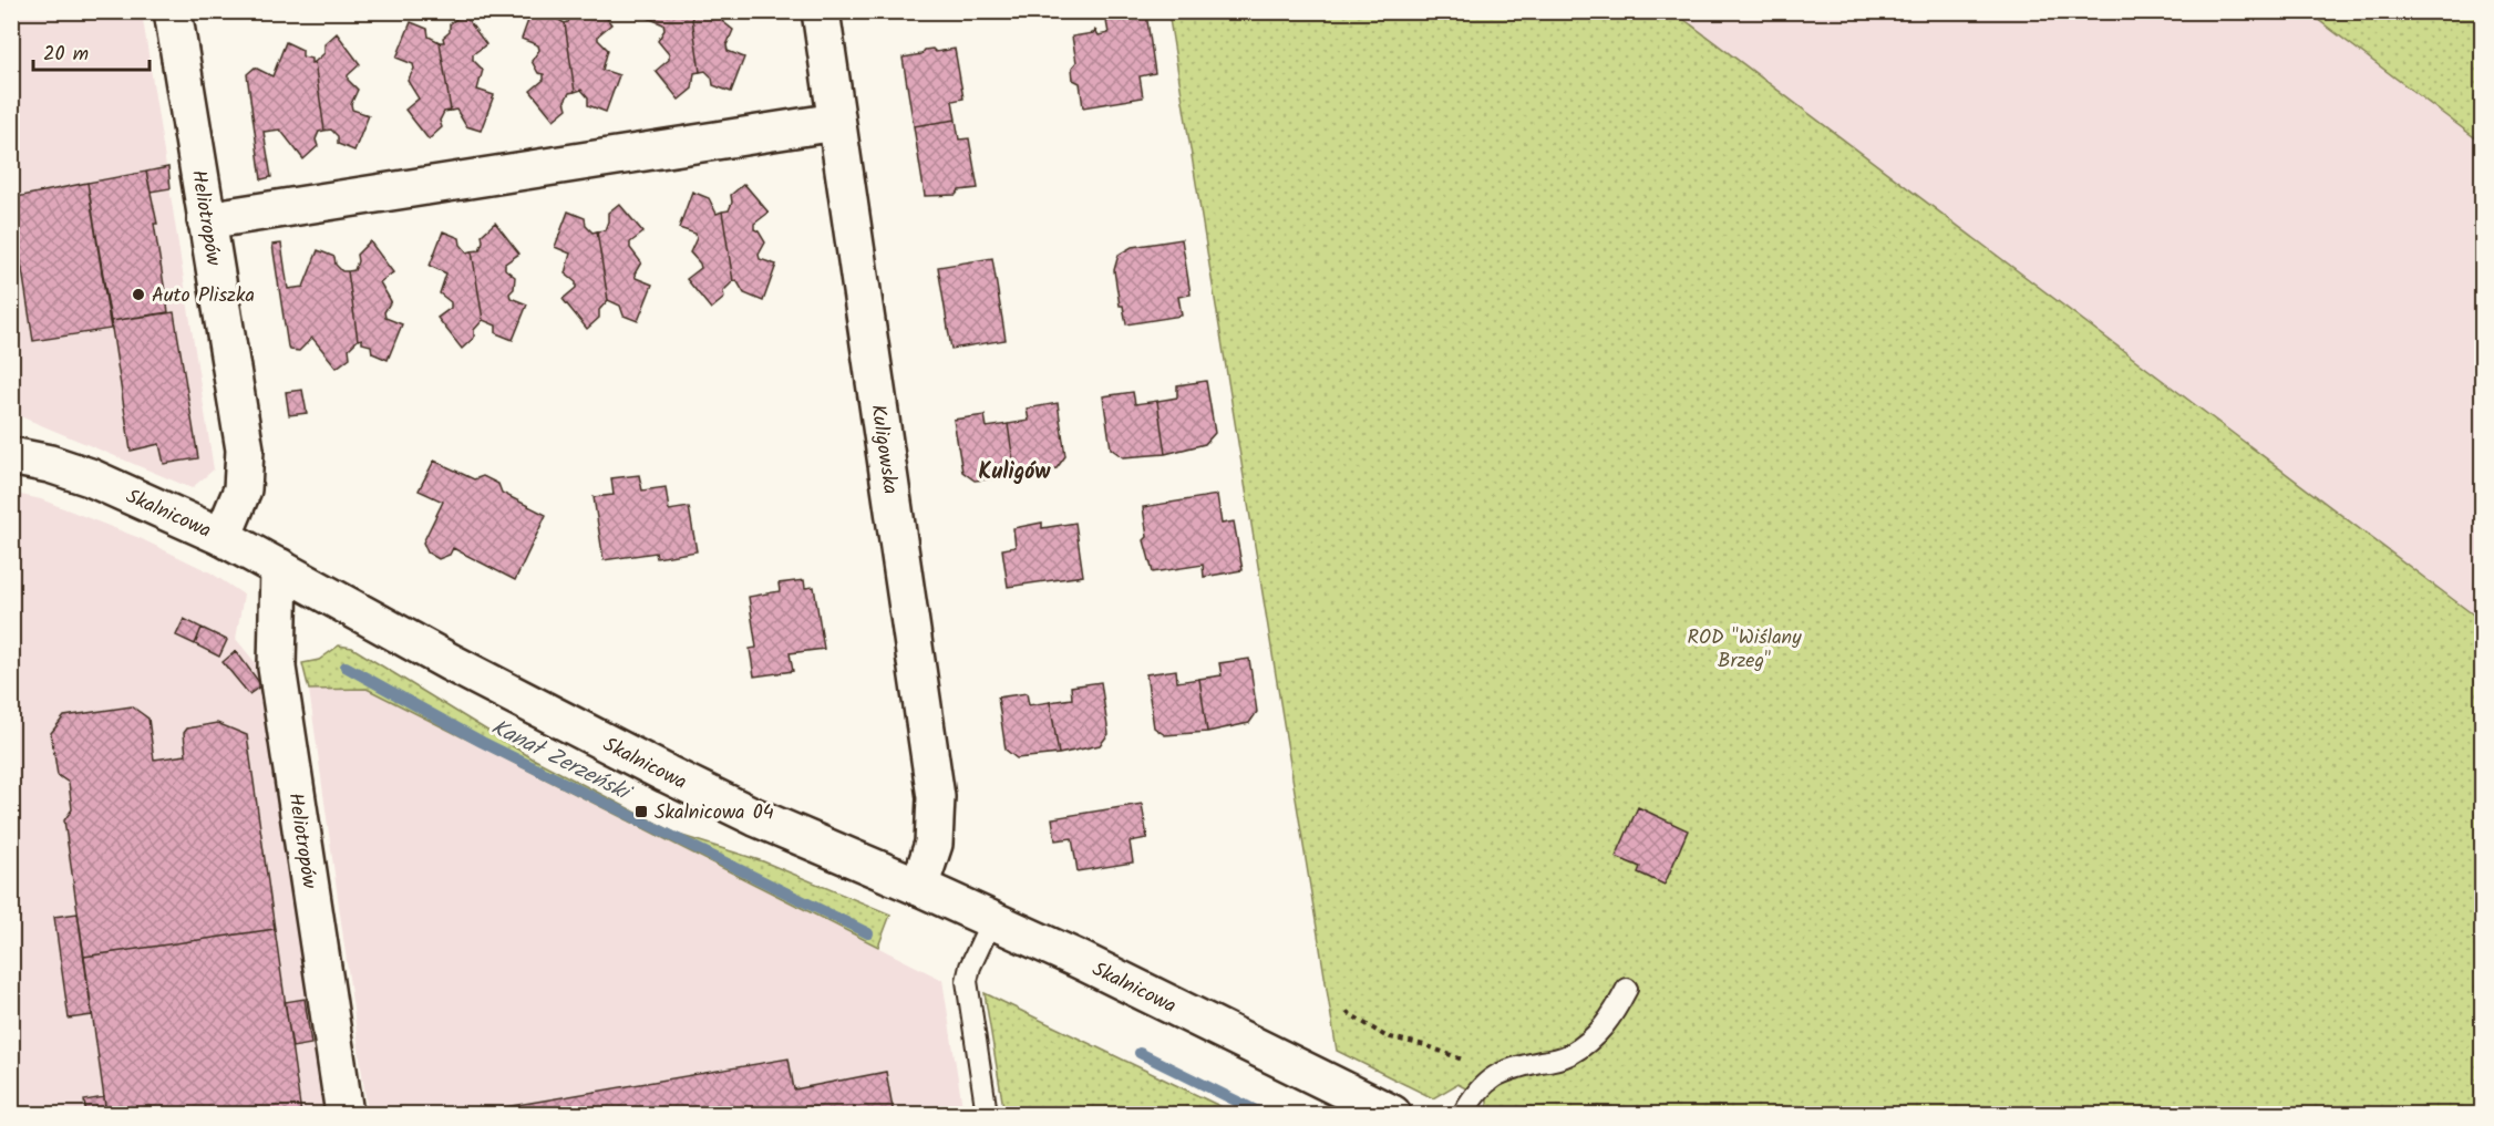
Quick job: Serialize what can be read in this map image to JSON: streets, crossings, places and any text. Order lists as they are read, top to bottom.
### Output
{
  "streets": {
    "street": ["Heliotropów", "Kuligowska", "Skalnicowa"]
  },
  "crossings": [
    ["Heliotropów", "Skalnicowa"],
    ["Kuligowska", "Skalnicowa"]
  ],
  "districts": ["Kuligów"],
  "water": ["Kanał Zerzeński"],
  "parks": ["ROD \"Wiślany Brzeg\""],
  "places": {
    "other": ["Auto Pliszka"],
    "transit": ["Skalnicowa 04"]
  },
  "scale_bar": "20 m"
}
